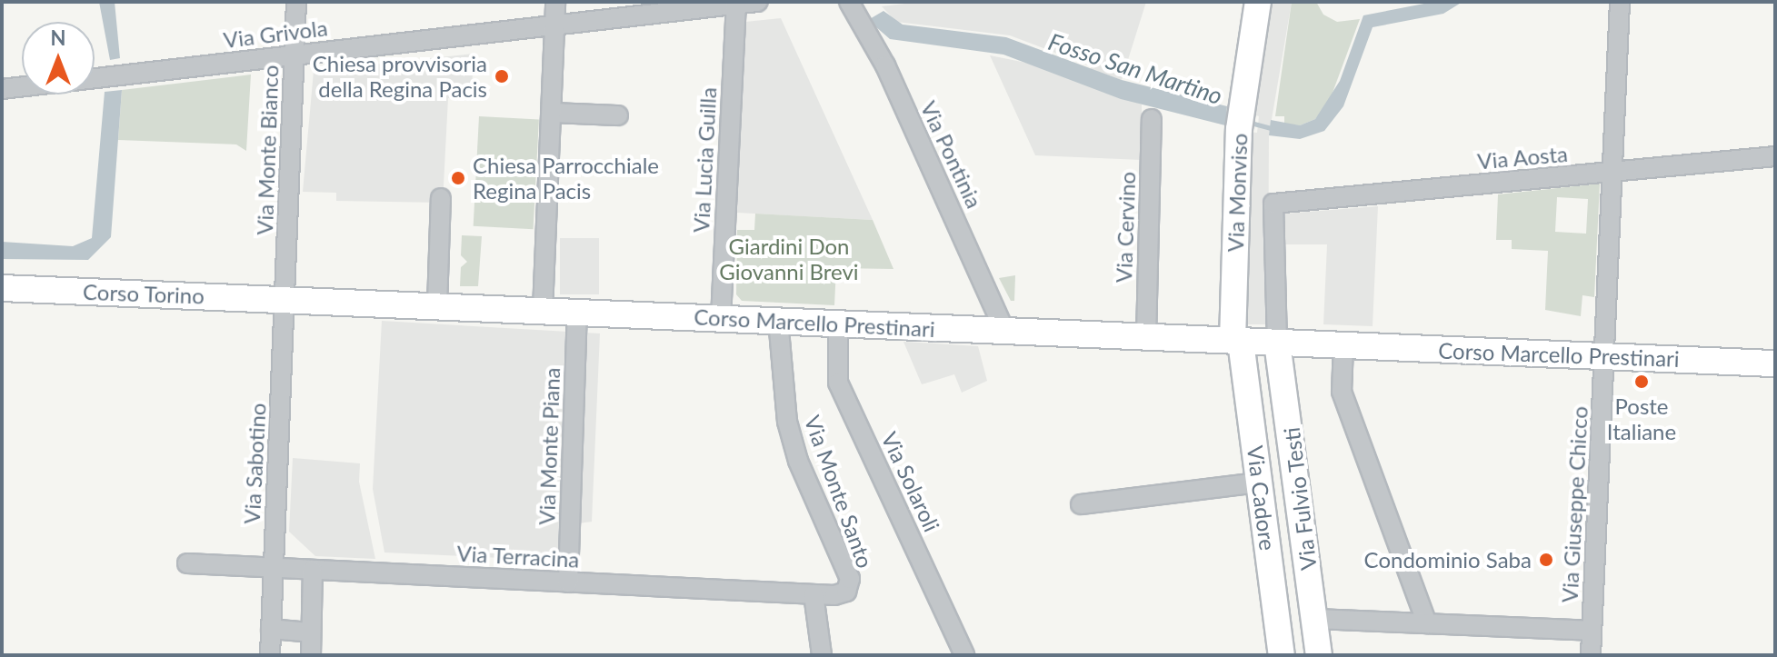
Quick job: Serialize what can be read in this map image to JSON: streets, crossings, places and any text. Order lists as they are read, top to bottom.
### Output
{
  "streets": {
    "main road": [
      "Via Monviso",
      "Corso Torino",
      "Corso Marcello Prestinari",
      "Via Cadore",
      "Via Fulvio Testi"
    ],
    "street": [
      "Via Grivola",
      "Via Monte Bianco",
      "Via Pontinia",
      "Via Aosta",
      "Via Lucia Guilla",
      "Via Cervino",
      "Via Monte Piana",
      "Via Sabotino",
      "Via Solaroli",
      "Via Monte Santo",
      "Via Giuseppe Chicco",
      "Via Terracina"
    ]
  },
  "crossings": [
    ["Via Grivola", "Via Monte Bianco"],
    ["Via Grivola", "Via Lucia Guilla"],
    ["Via Monte Bianco", "Corso Torino"],
    ["Via Monte Bianco", "Corso Marcello Prestinari"],
    ["Via Monte Bianco", "Via Sabotino"],
    ["Via Pontinia", "Corso Marcello Prestinari"],
    ["Via Aosta", "Corso Marcello Prestinari"],
    ["Via Aosta", "Via Fulvio Testi"],
    ["Via Aosta", "Via Giuseppe Chicco"],
    ["Via Lucia Guilla", "Corso Marcello Prestinari"],
    ["Via Monviso", "Corso Marcello Prestinari"],
    ["Via Monviso", "Via Cadore"],
    ["Via Cervino", "Corso Marcello Prestinari"],
    ["Corso Torino", "Corso Marcello Prestinari"],
    ["Corso Torino", "Via Sabotino"],
    ["Corso Marcello Prestinari", "Via Monte Piana"],
    ["Corso Marcello Prestinari", "Via Sabotino"],
    ["Corso Marcello Prestinari", "Via Solaroli"],
    ["Corso Marcello Prestinari", "Via Monte Santo"],
    ["Corso Marcello Prestinari", "Via Cadore"],
    ["Corso Marcello Prestinari", "Via Fulvio Testi"],
    ["Corso Marcello Prestinari", "Via Giuseppe Chicco"],
    ["Via Monte Piana", "Via Terracina"],
    ["Via Sabotino", "Via Terracina"],
    ["Via Monte Santo", "Via Terracina"]
  ],
  "water": ["Fosso San Martino"],
  "parks": ["Giardini Don Giovanni Brevi"],
  "places": [
    "Chiesa provvisoria della Regina Pacis",
    "Chiesa Parrocchiale Regina Pacis",
    "Poste Italiane",
    "Condominio Saba"
  ],
  "north": "top"
}
